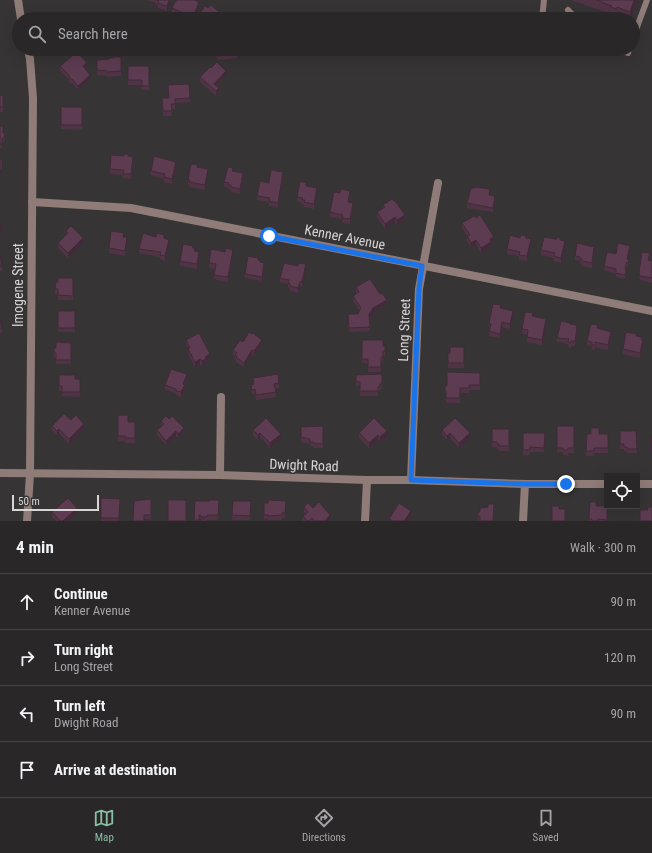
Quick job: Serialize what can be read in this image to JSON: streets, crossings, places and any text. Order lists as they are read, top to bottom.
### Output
{
  "streets": {
    "street": [
      "Kenner Avenue",
      "Imogene Street",
      "Long Street",
      "Dwight Road"
    ]
  },
  "crossings": [
    ["Kenner Avenue", "Imogene Street"],
    ["Kenner Avenue", "Long Street"],
    ["Imogene Street", "Dwight Road"],
    ["Long Street", "Dwight Road"]
  ],
  "scale_bar": "50 m",
  "page": {
    "search": "Search here",
    "scale": "50 m",
    "heading": ["4 min", "Walk · 300 m"],
    "list": [
      ["Continue", "Kenner Avenue", "90 m"],
      ["Turn right", "Long Street", "120 m"],
      ["Turn left", "Dwight Road", "90 m"],
      "Arrive at destination"
    ],
    "nav": ["Map", "Directions", "Saved"]
  }
}
